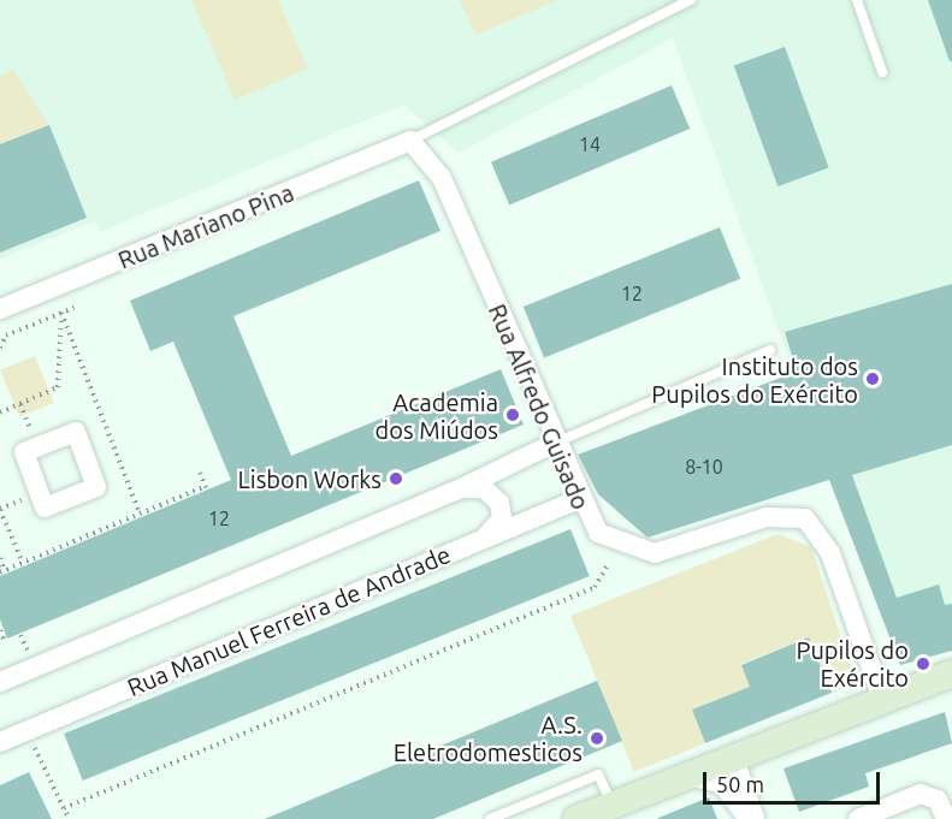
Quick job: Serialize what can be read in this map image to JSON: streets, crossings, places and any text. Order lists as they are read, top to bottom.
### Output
{
  "streets": {
    "street": ["Rua Mariano Pina", "Rua Alfredo Guisado", "Rua Manuel Ferreira de Andrade"]
  },
  "crossings": [
    ["Rua Mariano Pina", "Rua Alfredo Guisado"],
    ["Rua Alfredo Guisado", "Rua Manuel Ferreira de Andrade"]
  ],
  "places": [
    "Instituto dos Pupilos do Exército",
    "Academia dos Miúdos",
    "Lisbon Works",
    "Pupilos do Exército",
    "A.S. Eletrodomesticos"
  ],
  "house_numbers": [
    "14",
    "12",
    "8-10",
    "12"
  ],
  "scale_bar": "50 m"
}
